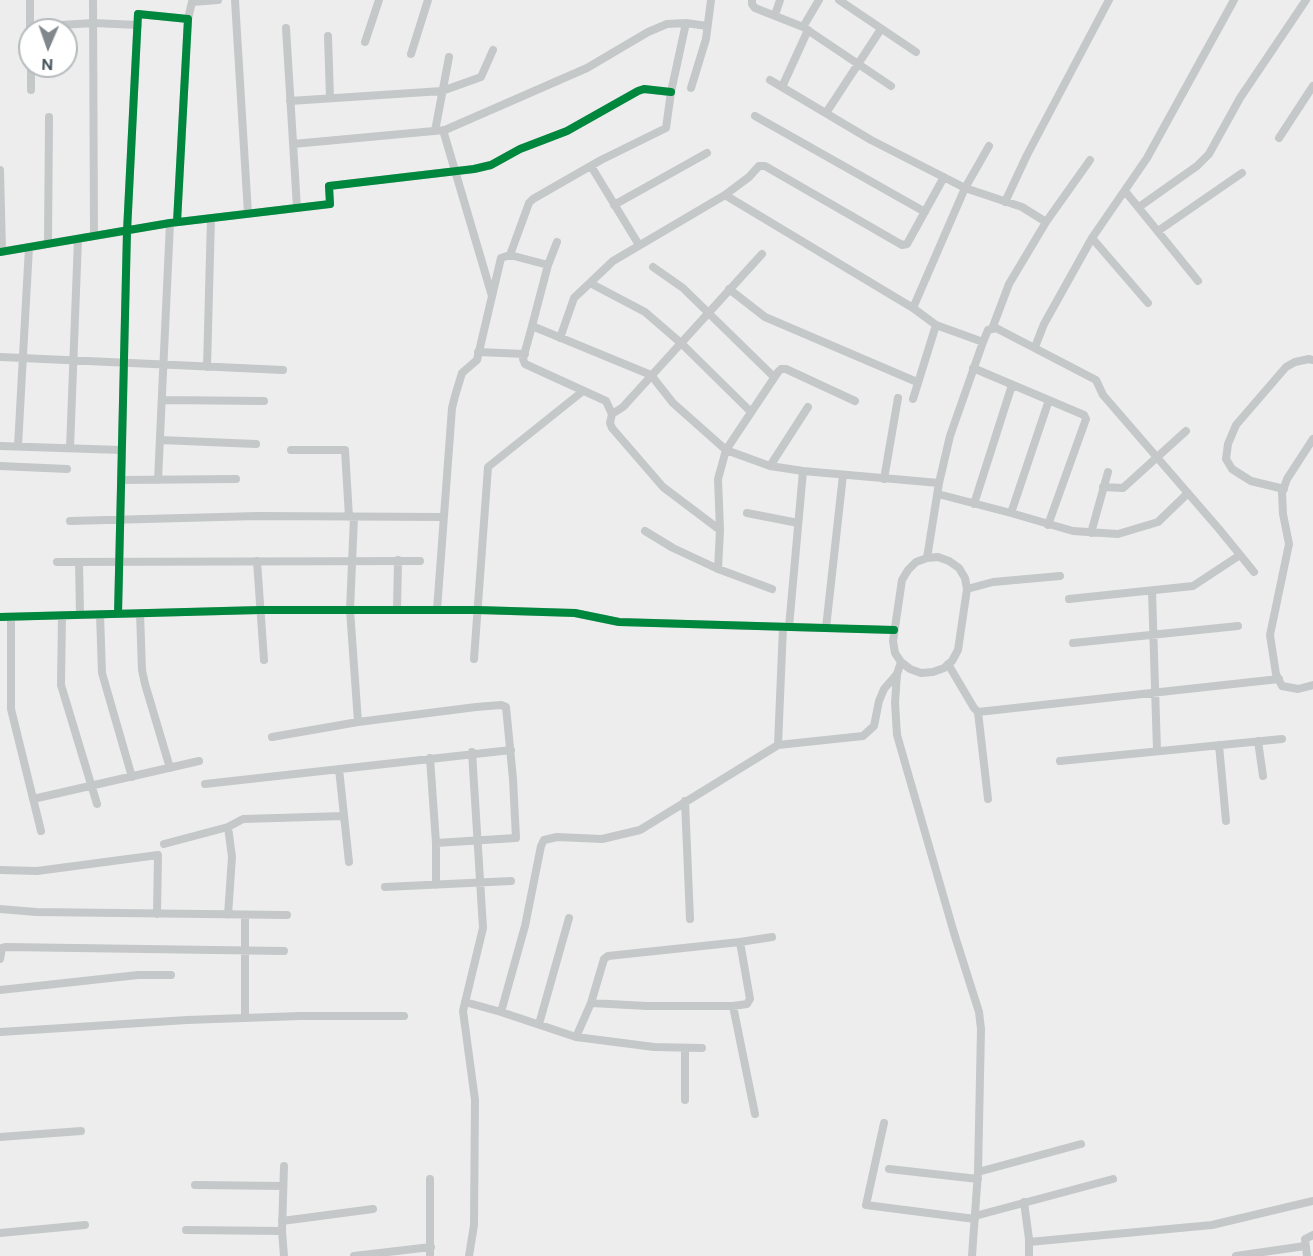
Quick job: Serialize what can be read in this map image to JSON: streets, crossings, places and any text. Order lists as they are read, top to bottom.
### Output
{
  "north": "bottom"
}
